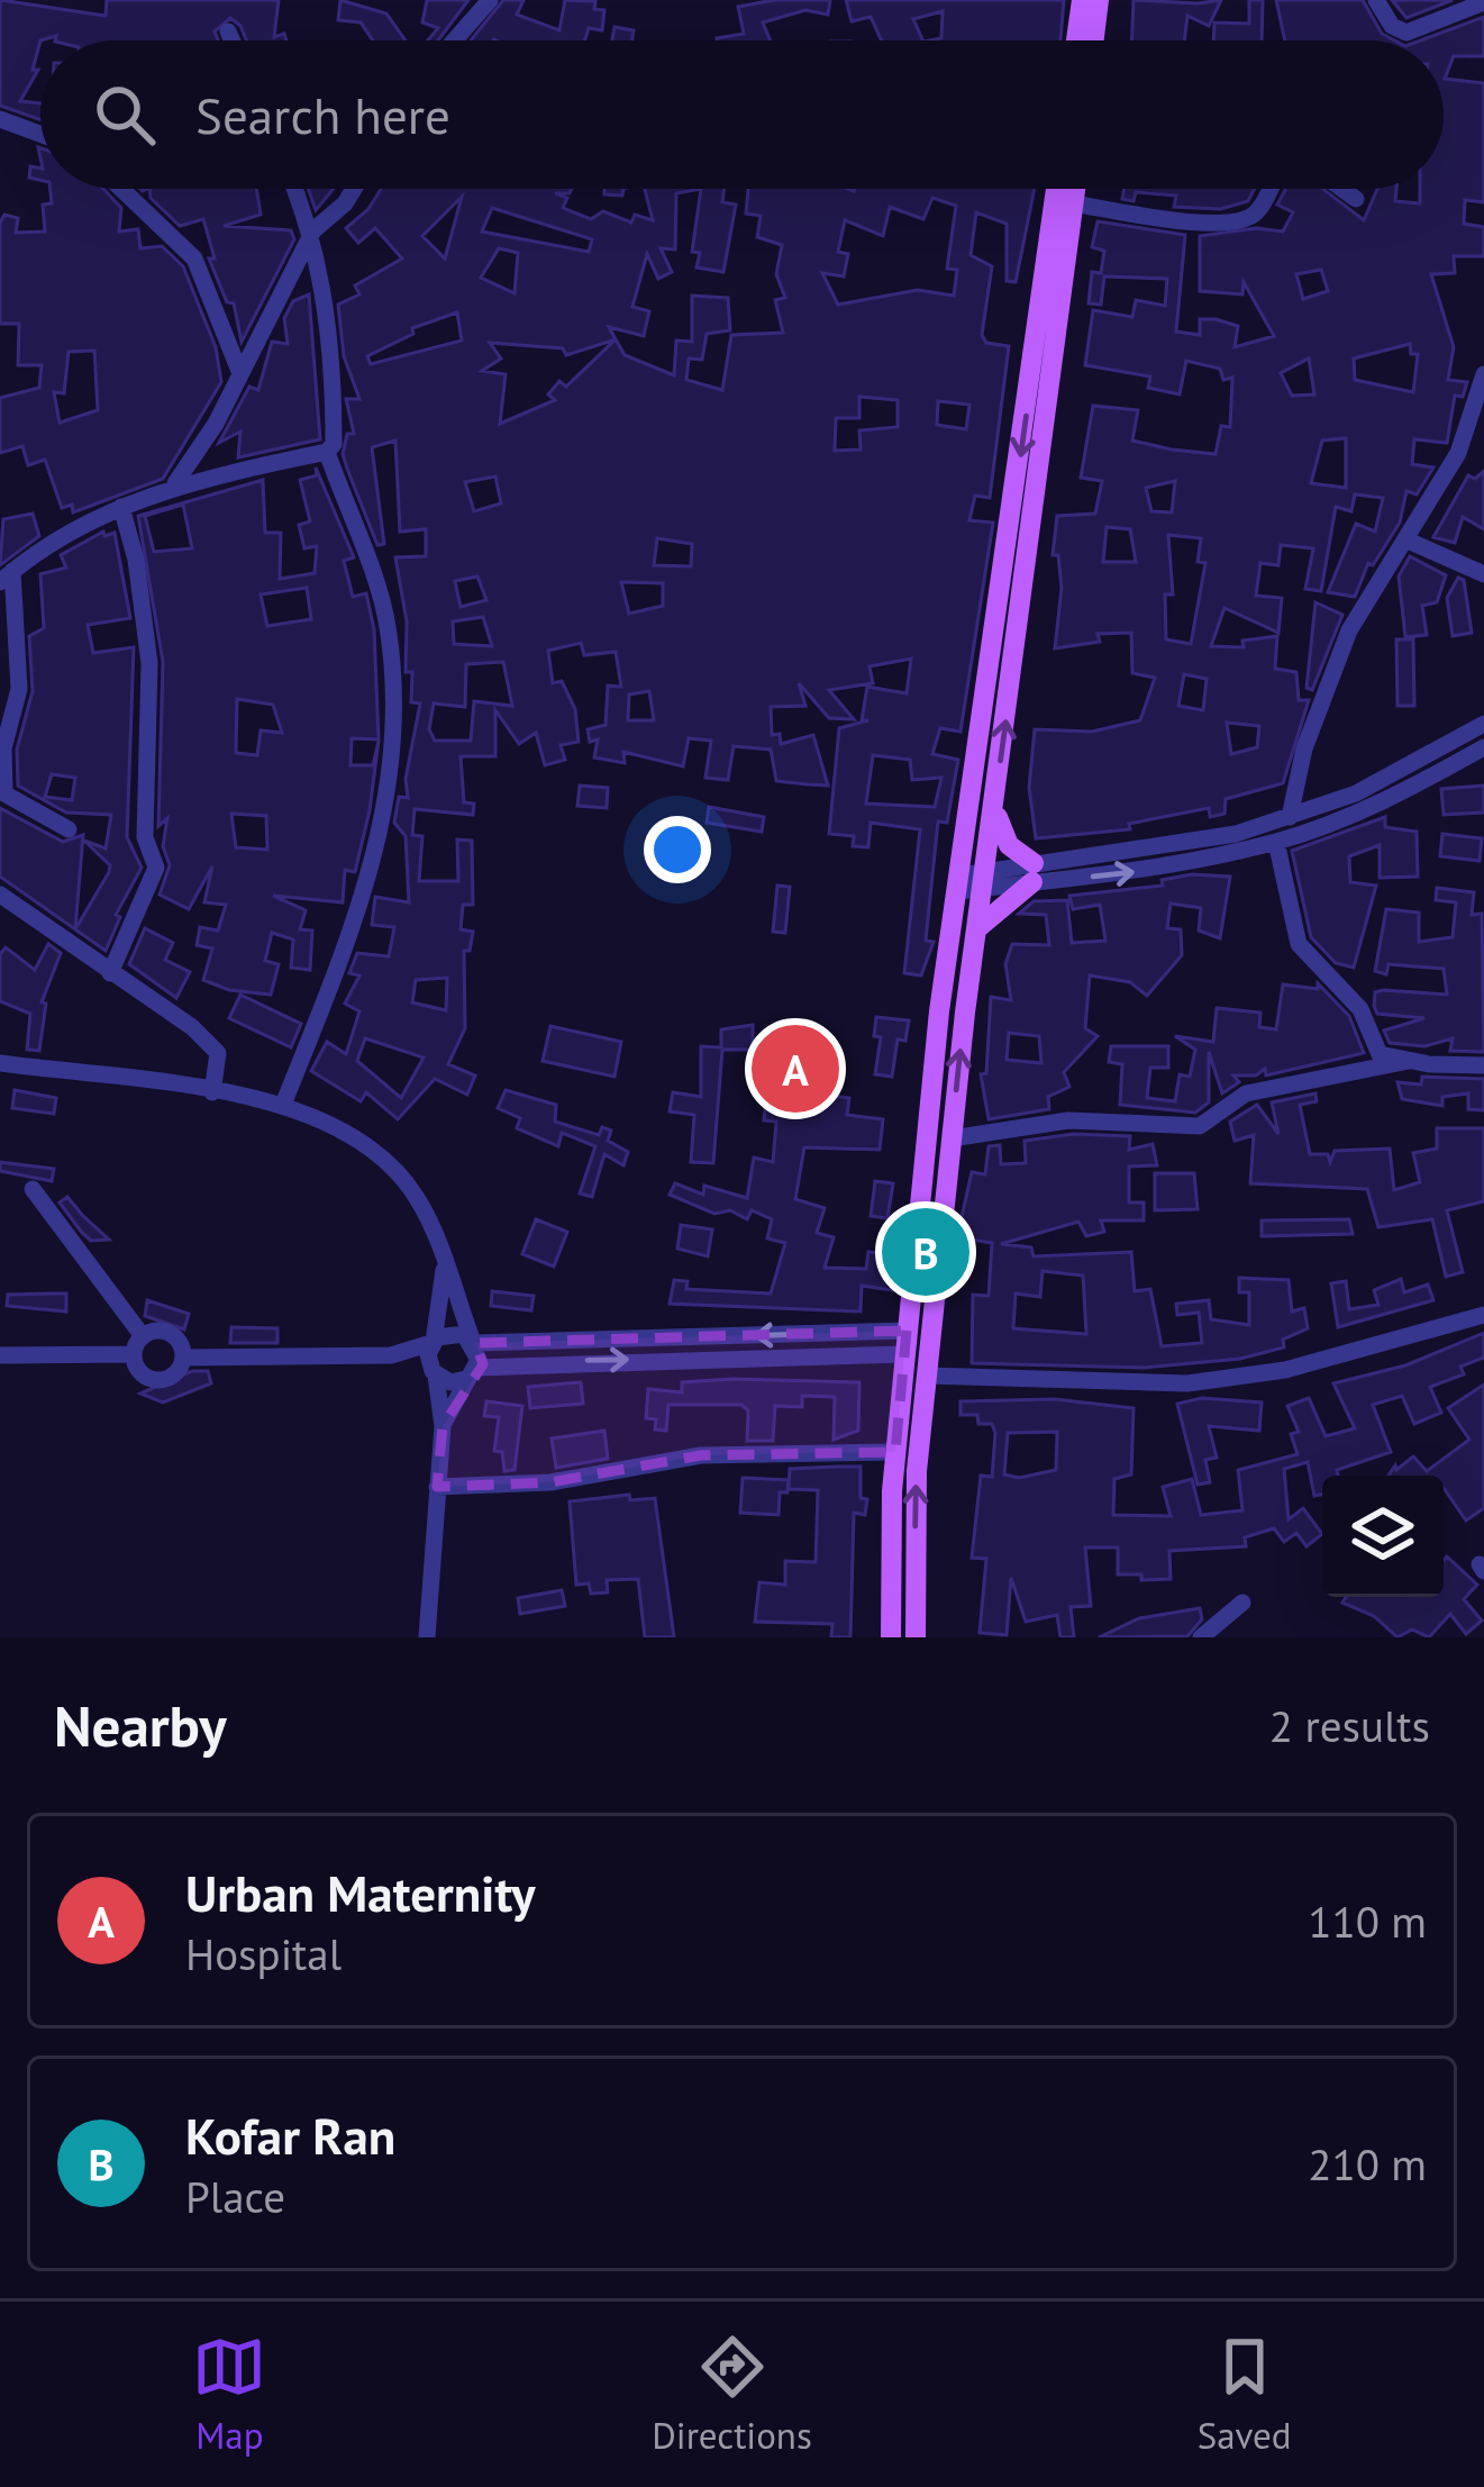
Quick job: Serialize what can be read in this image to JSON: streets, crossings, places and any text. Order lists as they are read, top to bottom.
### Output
{
  "page": {
    "search": "Search here",
    "pins": ["A", "B"],
    "heading": ["Nearby", "2 results"],
    "list": [
      {
        "mark": "A",
        "name": "Urban Maternity",
        "note": "Hospital",
        "value": "110 m"
      },
      {
        "mark": "B",
        "name": "Kofar Ran",
        "note": "Place",
        "value": "210 m"
      }
    ],
    "nav": ["Map", "Directions", "Saved"]
  }
}
